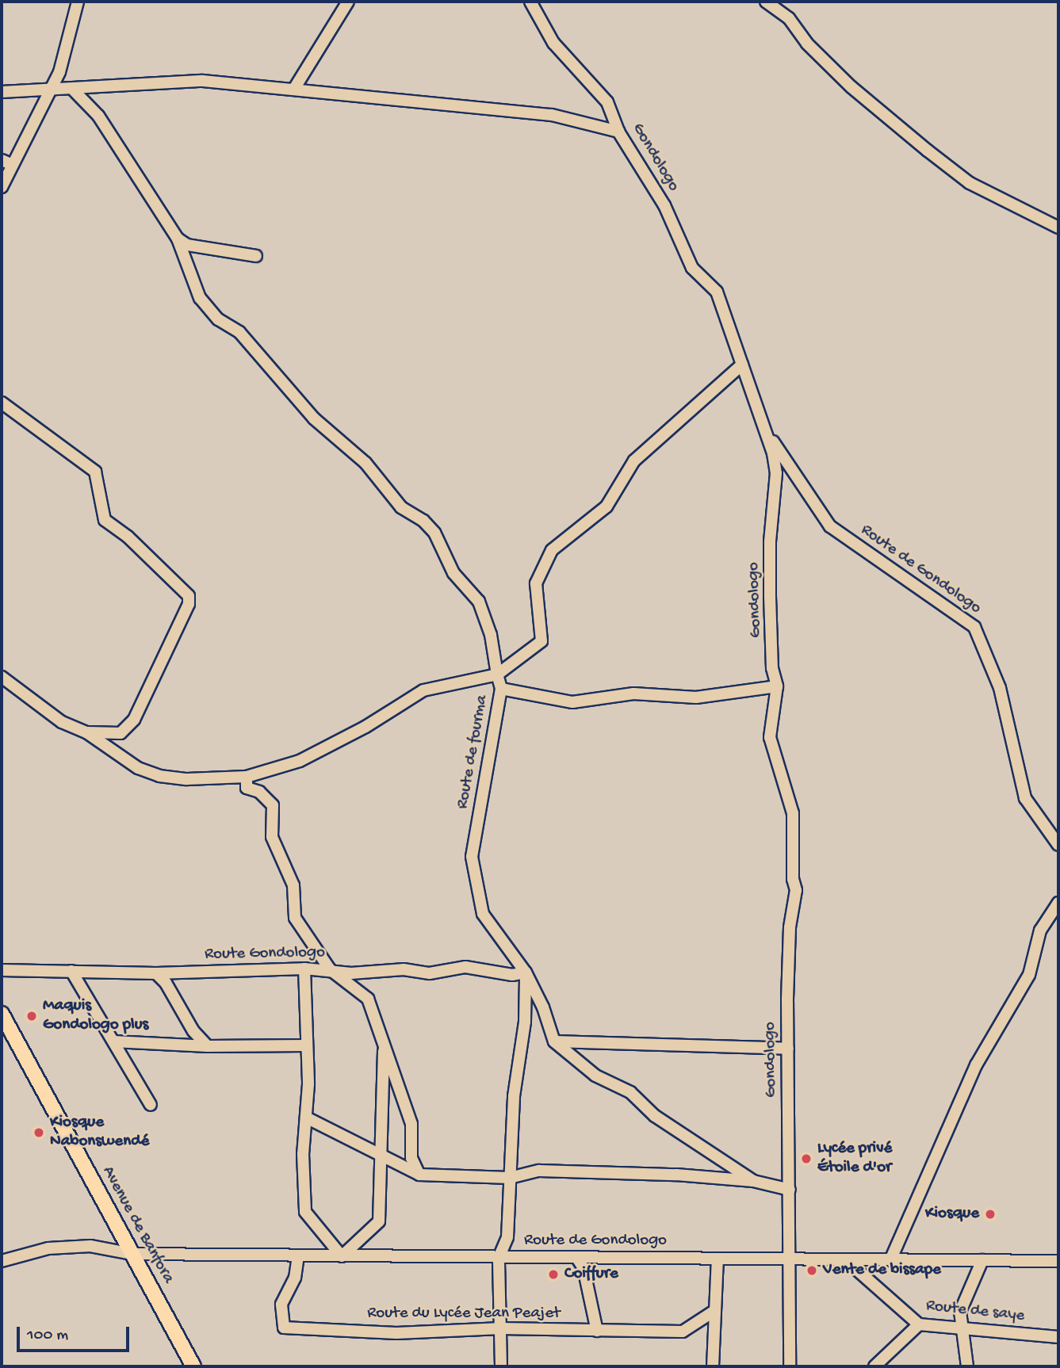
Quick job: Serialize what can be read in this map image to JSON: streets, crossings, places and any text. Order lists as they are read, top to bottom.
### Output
{
  "streets": {
    "main road": ["Avenue de Banfora"],
    "street": [
      "Gondologo",
      "Route de Gondologo",
      "Route de fourma",
      "Route Gondologo",
      "Route de saye",
      "Route du Lycée Jean Peajet"
    ]
  },
  "crossings": [
    ["Gondologo", "Route de Gondologo"],
    ["Gondologo", "Route de fourma"],
    ["Route de Gondologo", "Avenue de Banfora"],
    ["Route de Gondologo", "Route de saye"],
    ["Route de Gondologo", "Route du Lycée Jean Peajet"],
    ["Route de fourma", "Route Gondologo"]
  ],
  "places": [
    "Maquis Gondologo plus",
    "Kiosque Nabonswendé",
    "Lycée privé Étoile d'or",
    "Kiosque",
    "Vente de bissape",
    "Coiffure"
  ],
  "scale_bar": "100 m"
}
